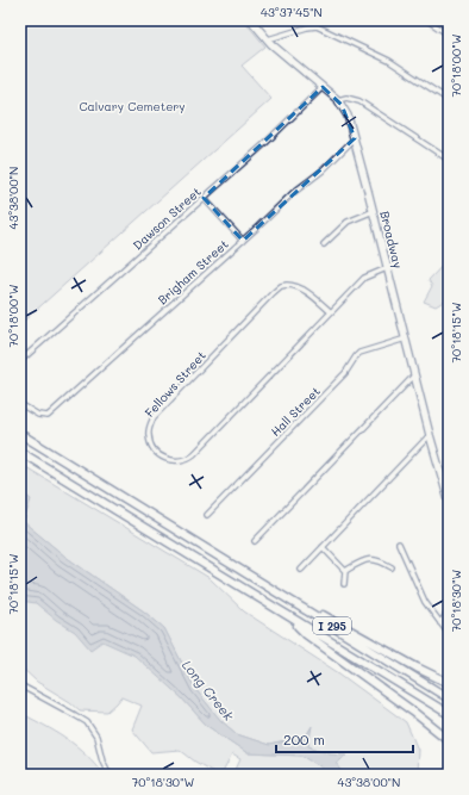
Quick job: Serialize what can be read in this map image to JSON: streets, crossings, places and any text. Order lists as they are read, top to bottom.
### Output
{
  "streets": {
    "highway": ["I 295"],
    "main road": ["Broadway"],
    "street": [
      "Dawson Street",
      "Brigham Street",
      "Fellows Street",
      "Hall Street"
    ]
  },
  "crossings": [
    ["Dawson Street", "Broadway"],
    ["Broadway", "Brigham Street"],
    ["Broadway", "Fellows Street"],
    ["Broadway", "Hall Street"]
  ],
  "water": ["Long Creek"],
  "parks": ["Calvary Cemetery"],
  "scale_bar": "200 m",
  "coordinates": [
    "43°37'45\"N",
    "70°18'00\"W",
    "43°38'00\"N",
    "70°18'15\"W",
    "70°18'30\"W"
  ]
}
